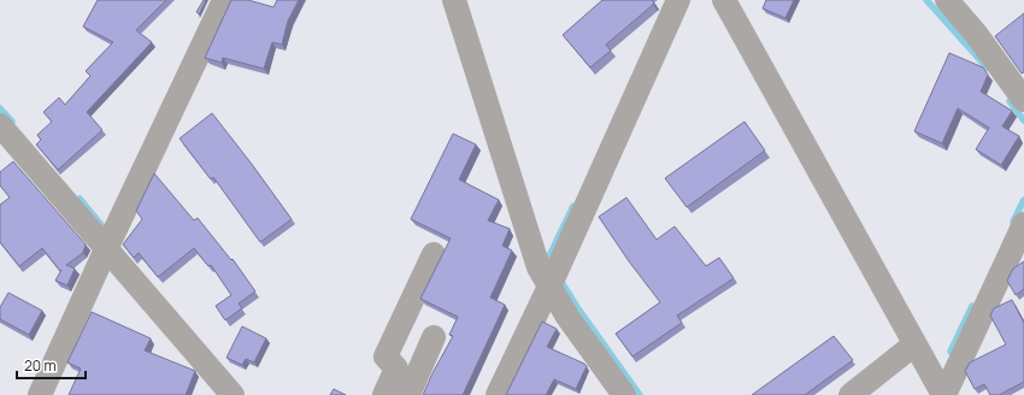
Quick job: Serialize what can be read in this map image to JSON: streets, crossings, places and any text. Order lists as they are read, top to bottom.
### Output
{
  "scale_bar": "20 m"
}
